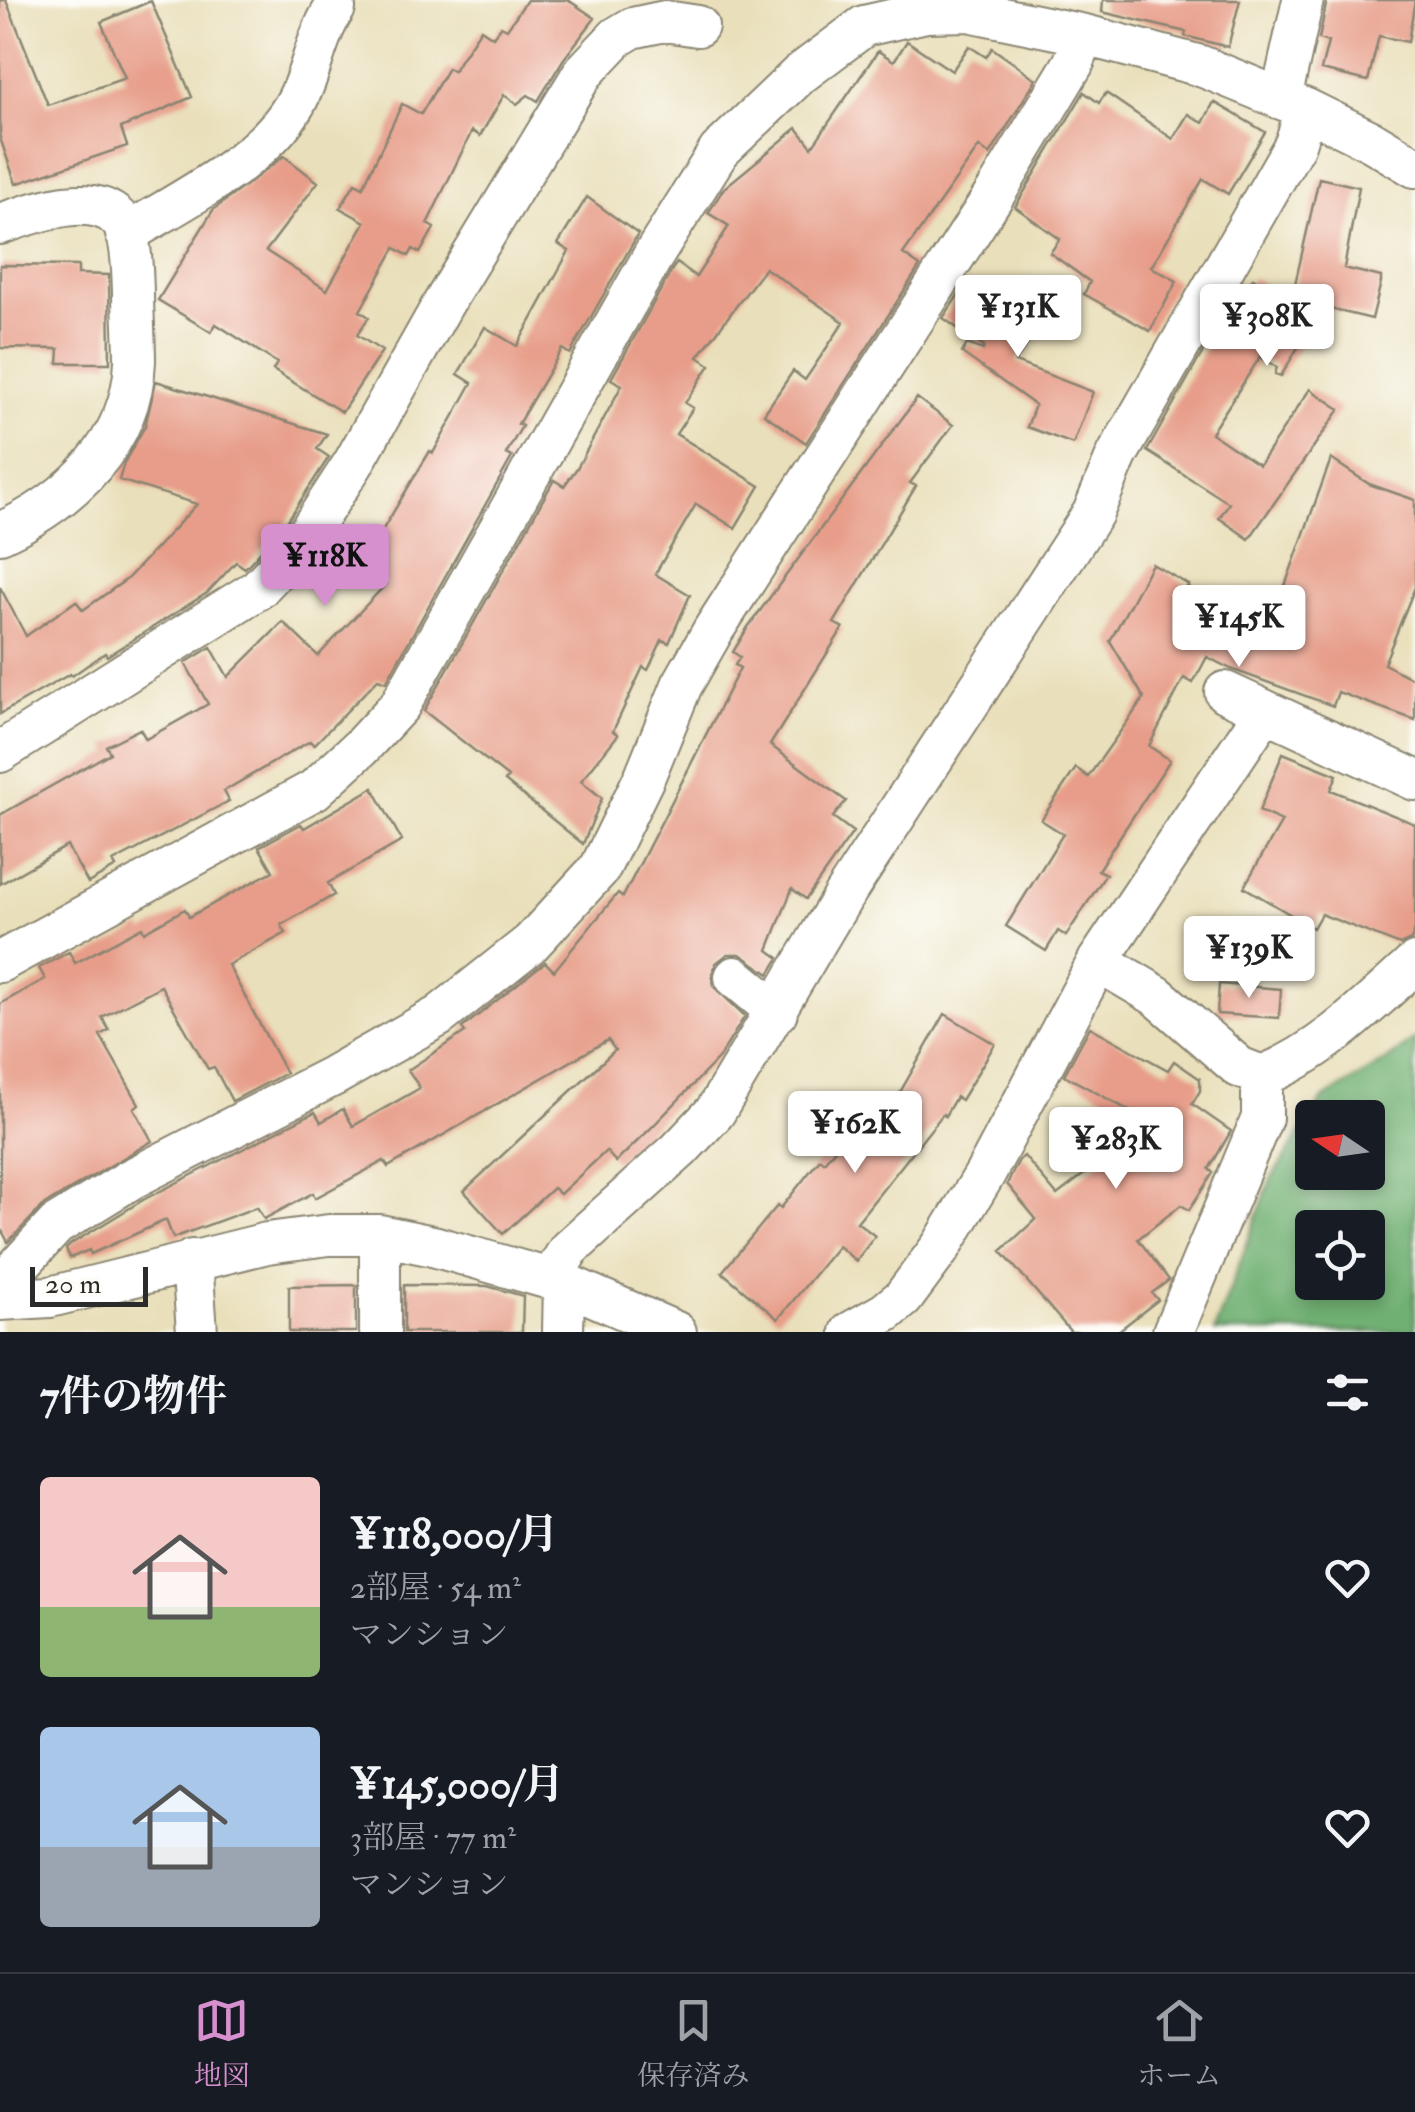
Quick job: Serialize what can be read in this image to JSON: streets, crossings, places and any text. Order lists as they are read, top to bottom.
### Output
{
  "scale_bar": "20 m",
  "north": "left",
  "page": {
    "price": [
      "¥131K",
      "¥308K",
      "¥118K",
      "¥145K",
      "¥139K",
      "¥162K",
      "¥283K"
    ],
    "scale": "20 m",
    "heading": "7件の物件",
    "list": [
      {
        "name": "¥118,000/月",
        "note": "2部屋 · 54 m² · マンション"
      },
      {
        "name": "¥145,000/月",
        "note": "3部屋 · 77 m² · マンション"
      }
    ],
    "tabs": ["地図", "保存済み", "ホーム"]
  }
}
